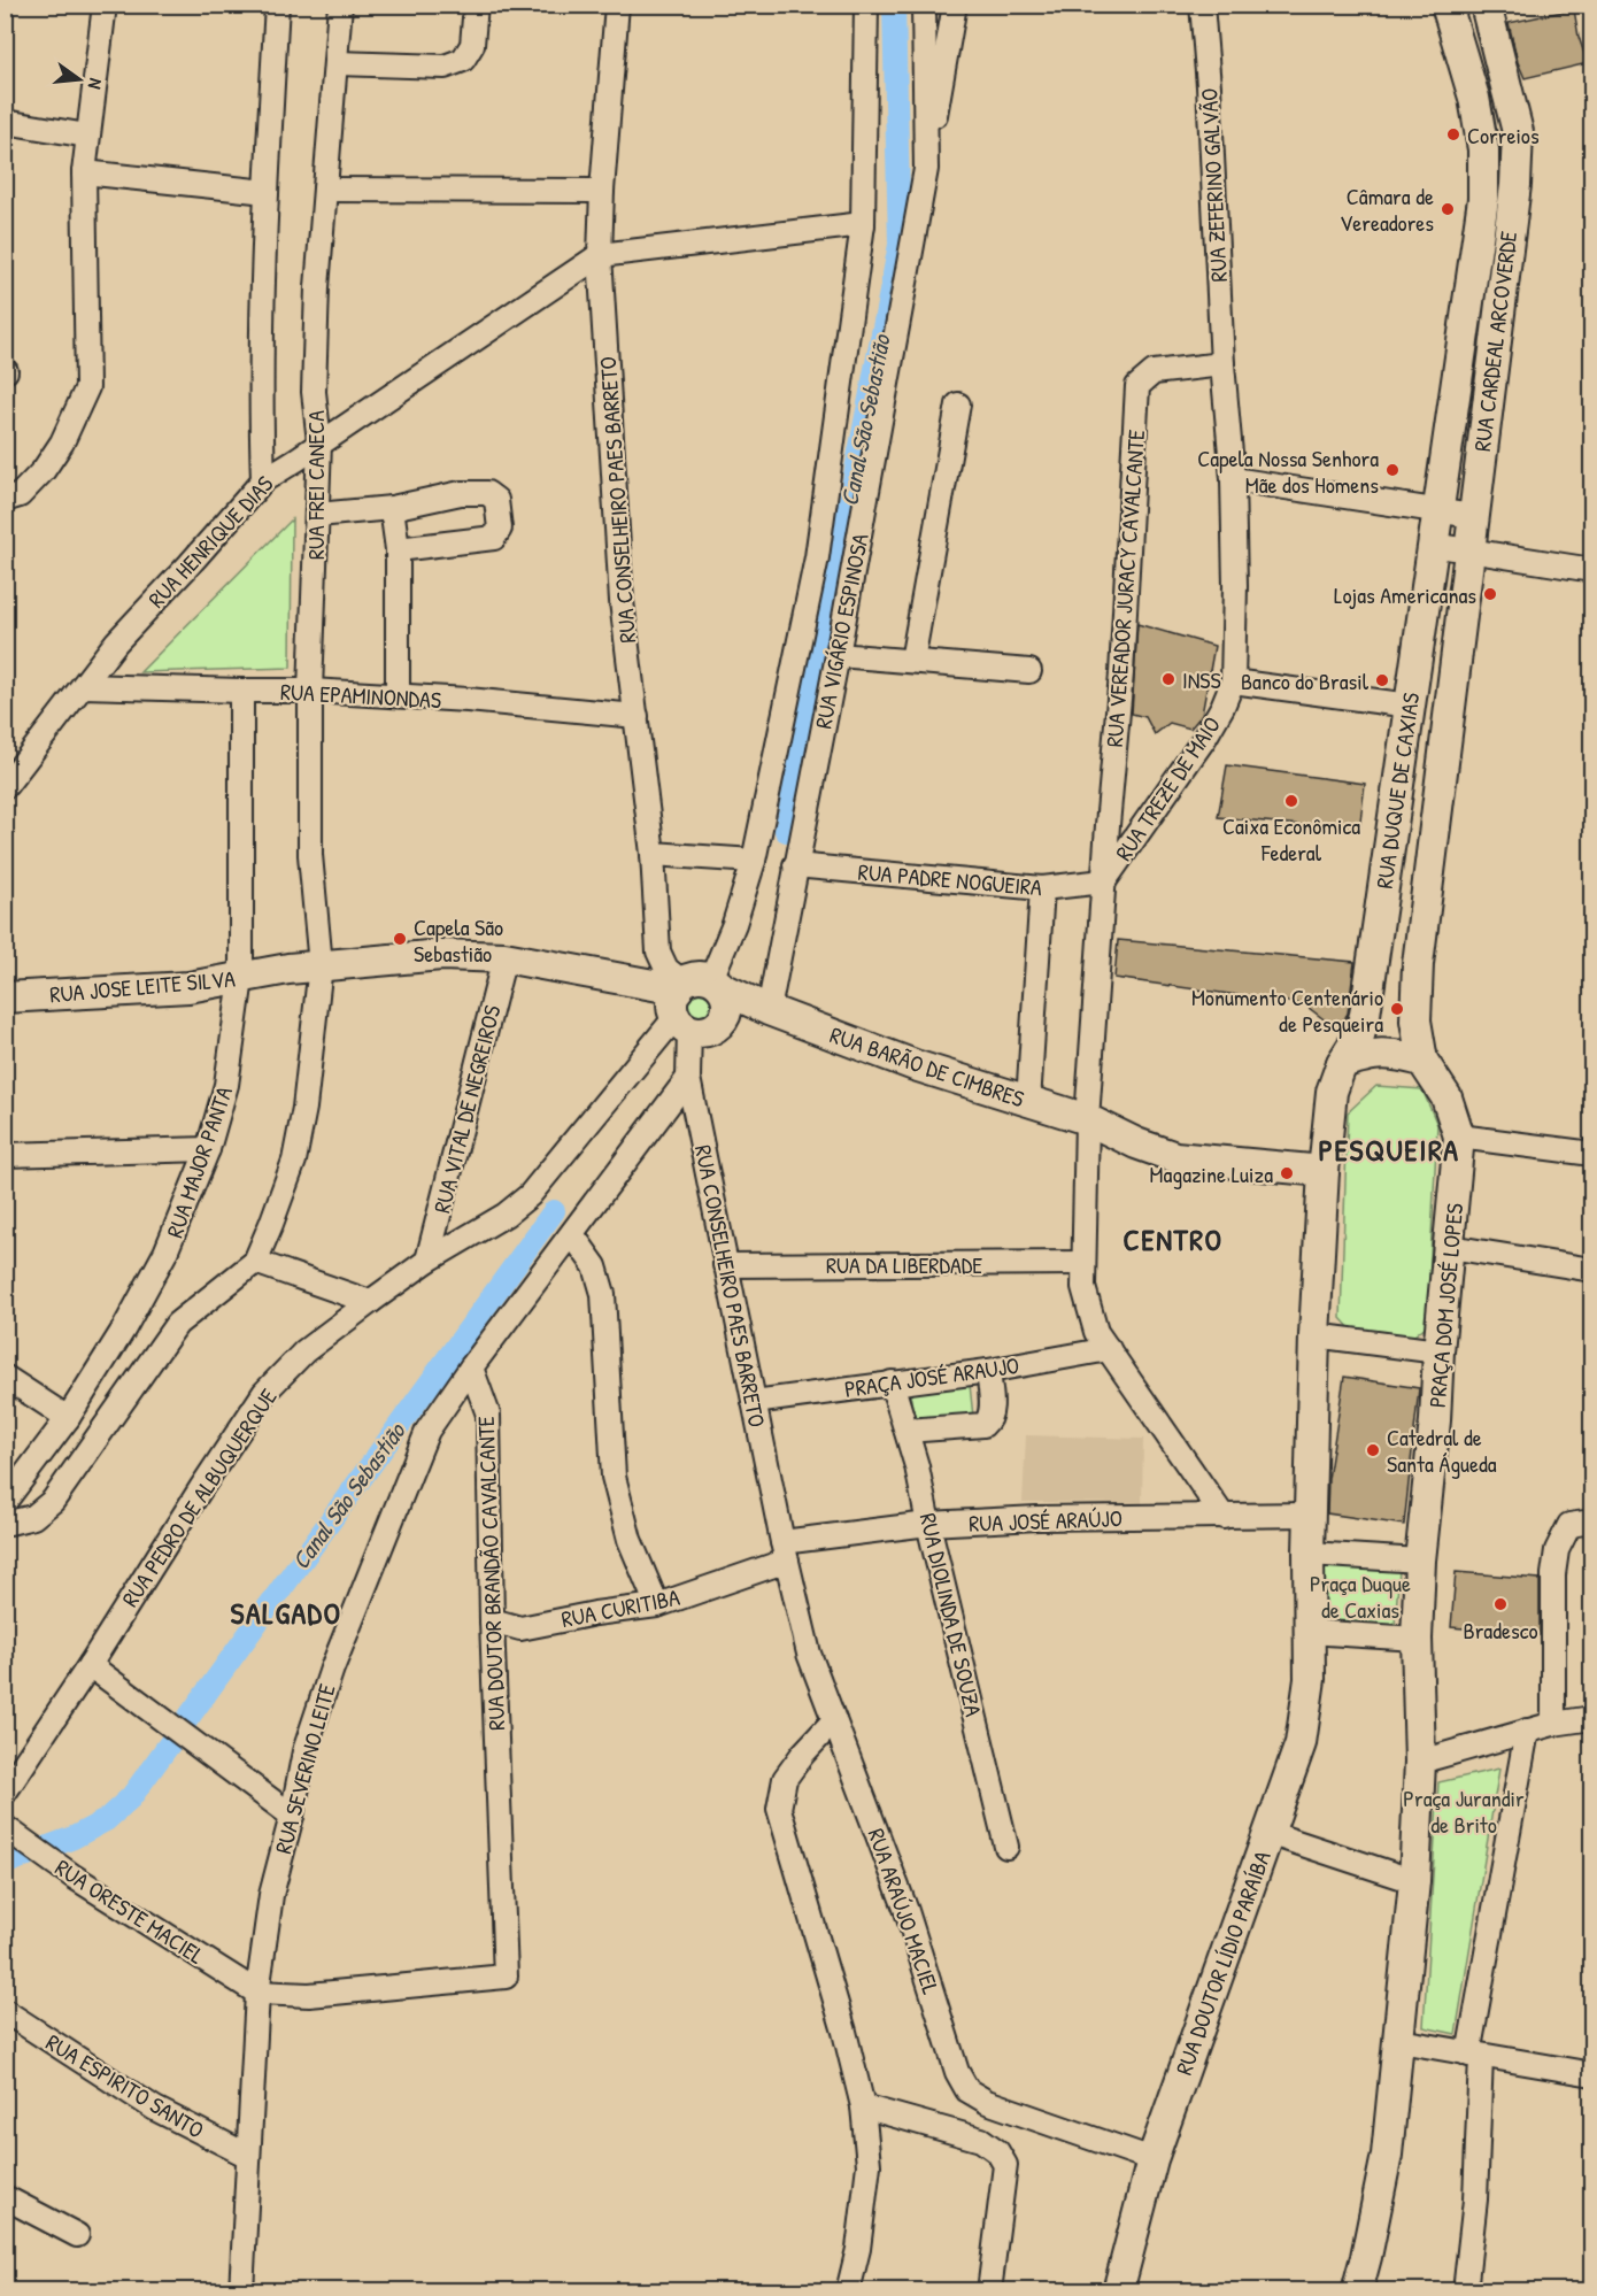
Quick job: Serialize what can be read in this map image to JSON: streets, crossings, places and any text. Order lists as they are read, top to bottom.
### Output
{
  "streets": {
    "main road": [
      "RUA CARDEAL ARCOVERDE",
      "RUA DUQUE DE CAXIAS",
      "RUA JOSE LEITE SILVA",
      "RUA BARÃO DE CIMBRES",
      "PRAÇA DOM JOSÉ LOPES",
      "RUA DOUTOR LÍDIO PARAÍBA"
    ],
    "street": [
      "RUA ZEFERINO GALVÃO",
      "RUA FREI CANECA",
      "RUA CONSELHEIRO PAES BARRETO",
      "RUA HENRIQUE DIAS",
      "RUA VEREADOR JURACY CAVALCANTE",
      "RUA VIGÁRIO ESPINOSA",
      "RUA EPAMINONDAS",
      "RUA TREZE DE MAIO",
      "RUA PADRE NOGUEIRA",
      "RUA VITAL DE NEGREIROS",
      "RUA MAJOR PANTA",
      "RUA DA LIBERDADE",
      "PRAÇA JOSÉ ARAUJO",
      "RUA PEDRO DE ALBUQUERQUE",
      "RUA JOSÉ ARAÚJO",
      "RUA DOUTOR BRANDÃO CAVALCANTE",
      "RUA CURITIBA",
      "RUA DIOLINDA DE SOUZA",
      "RUA SEVERINO LEITE",
      "RUA ORESTE MACIEL",
      "RUA ARAÚJO MACIEL",
      "RUA ESPIRITO SANTO"
    ]
  },
  "crossings": [
    ["RUA ZEFERINO GALVÃO", "RUA VEREADOR JURACY CAVALCANTE"],
    ["RUA ZEFERINO GALVÃO", "RUA TREZE DE MAIO"],
    ["RUA CARDEAL ARCOVERDE", "RUA DUQUE DE CAXIAS"],
    ["RUA FREI CANECA", "RUA HENRIQUE DIAS"],
    ["RUA FREI CANECA", "RUA EPAMINONDAS"],
    ["RUA FREI CANECA", "RUA JOSE LEITE SILVA"],
    ["RUA CONSELHEIRO PAES BARRETO", "RUA HENRIQUE DIAS"],
    ["RUA CONSELHEIRO PAES BARRETO", "RUA VIGÁRIO ESPINOSA"],
    ["RUA CONSELHEIRO PAES BARRETO", "RUA EPAMINONDAS"],
    ["RUA CONSELHEIRO PAES BARRETO", "RUA JOSE LEITE SILVA"],
    ["RUA CONSELHEIRO PAES BARRETO", "RUA BARÃO DE CIMBRES"],
    ["RUA CONSELHEIRO PAES BARRETO", "RUA DA LIBERDADE"],
    ["RUA CONSELHEIRO PAES BARRETO", "PRAÇA JOSÉ ARAUJO"],
    ["RUA CONSELHEIRO PAES BARRETO", "RUA PEDRO DE ALBUQUERQUE"],
    ["RUA CONSELHEIRO PAES BARRETO", "RUA JOSÉ ARAÚJO"],
    ["RUA CONSELHEIRO PAES BARRETO", "RUA CURITIBA"],
    ["RUA CONSELHEIRO PAES BARRETO", "RUA ARAÚJO MACIEL"],
    ["RUA HENRIQUE DIAS", "RUA EPAMINONDAS"],
    ["RUA VEREADOR JURACY CAVALCANTE", "RUA TREZE DE MAIO"],
    ["RUA VEREADOR JURACY CAVALCANTE", "RUA PADRE NOGUEIRA"],
    ["RUA VEREADOR JURACY CAVALCANTE", "RUA BARÃO DE CIMBRES"],
    ["RUA VEREADOR JURACY CAVALCANTE", "RUA DA LIBERDADE"],
    ["RUA VEREADOR JURACY CAVALCANTE", "PRAÇA JOSÉ ARAUJO"],
    ["RUA VEREADOR JURACY CAVALCANTE", "RUA JOSÉ ARAÚJO"],
    ["RUA VIGÁRIO ESPINOSA", "RUA PADRE NOGUEIRA"],
    ["RUA VIGÁRIO ESPINOSA", "RUA JOSE LEITE SILVA"],
    ["RUA VIGÁRIO ESPINOSA", "RUA BARÃO DE CIMBRES"],
    ["RUA VIGÁRIO ESPINOSA", "RUA PEDRO DE ALBUQUERQUE"],
    ["RUA EPAMINONDAS", "RUA MAJOR PANTA"],
    ["RUA TREZE DE MAIO", "RUA PADRE NOGUEIRA"],
    ["RUA DUQUE DE CAXIAS", "PRAÇA DOM JOSÉ LOPES"],
    ["RUA JOSE LEITE SILVA", "RUA BARÃO DE CIMBRES"],
    ["RUA JOSE LEITE SILVA", "RUA VITAL DE NEGREIROS"],
    ["RUA JOSE LEITE SILVA", "RUA MAJOR PANTA"],
    ["RUA JOSE LEITE SILVA", "RUA PEDRO DE ALBUQUERQUE"],
    ["RUA BARÃO DE CIMBRES", "RUA PEDRO DE ALBUQUERQUE"],
    ["RUA VITAL DE NEGREIROS", "RUA PEDRO DE ALBUQUERQUE"],
    ["PRAÇA JOSÉ ARAUJO", "RUA DIOLINDA DE SOUZA"],
    ["RUA JOSÉ ARAÚJO", "RUA CURITIBA"],
    ["RUA JOSÉ ARAÚJO", "RUA DIOLINDA DE SOUZA"],
    ["RUA JOSÉ ARAÚJO", "RUA ARAÚJO MACIEL"],
    ["RUA DOUTOR BRANDÃO CAVALCANTE", "RUA CURITIBA"],
    ["RUA DOUTOR BRANDÃO CAVALCANTE", "RUA SEVERINO LEITE"],
    ["RUA DOUTOR BRANDÃO CAVALCANTE", "RUA ORESTE MACIEL"],
    ["RUA CURITIBA", "RUA ARAÚJO MACIEL"],
    ["RUA SEVERINO LEITE", "RUA ORESTE MACIEL"],
    ["RUA SEVERINO LEITE", "RUA ESPIRITO SANTO"],
    ["RUA ARAÚJO MACIEL", "RUA DOUTOR LÍDIO PARAÍBA"]
  ],
  "districts": ["PESQUEIRA", "CENTRO", "SALGADO"],
  "water": ["Canal São Sebastião"],
  "parks": ["Praça Duque de Caxias", "Praça Jurandir de Brito"],
  "places": [
    "Correios",
    "Câmara de Vereadores",
    "Capela Nossa Senhora Mãe dos Homens",
    "Lojas Americanas",
    "INSS",
    "Banco do Brasil",
    "Caixa Econômica Federal",
    "Capela São Sebastião",
    "Monumento Centenário de Pesqueira",
    "Magazine Luiza",
    "Catedral de Santa Águeda",
    "Bradesco"
  ],
  "north": "right"
}
